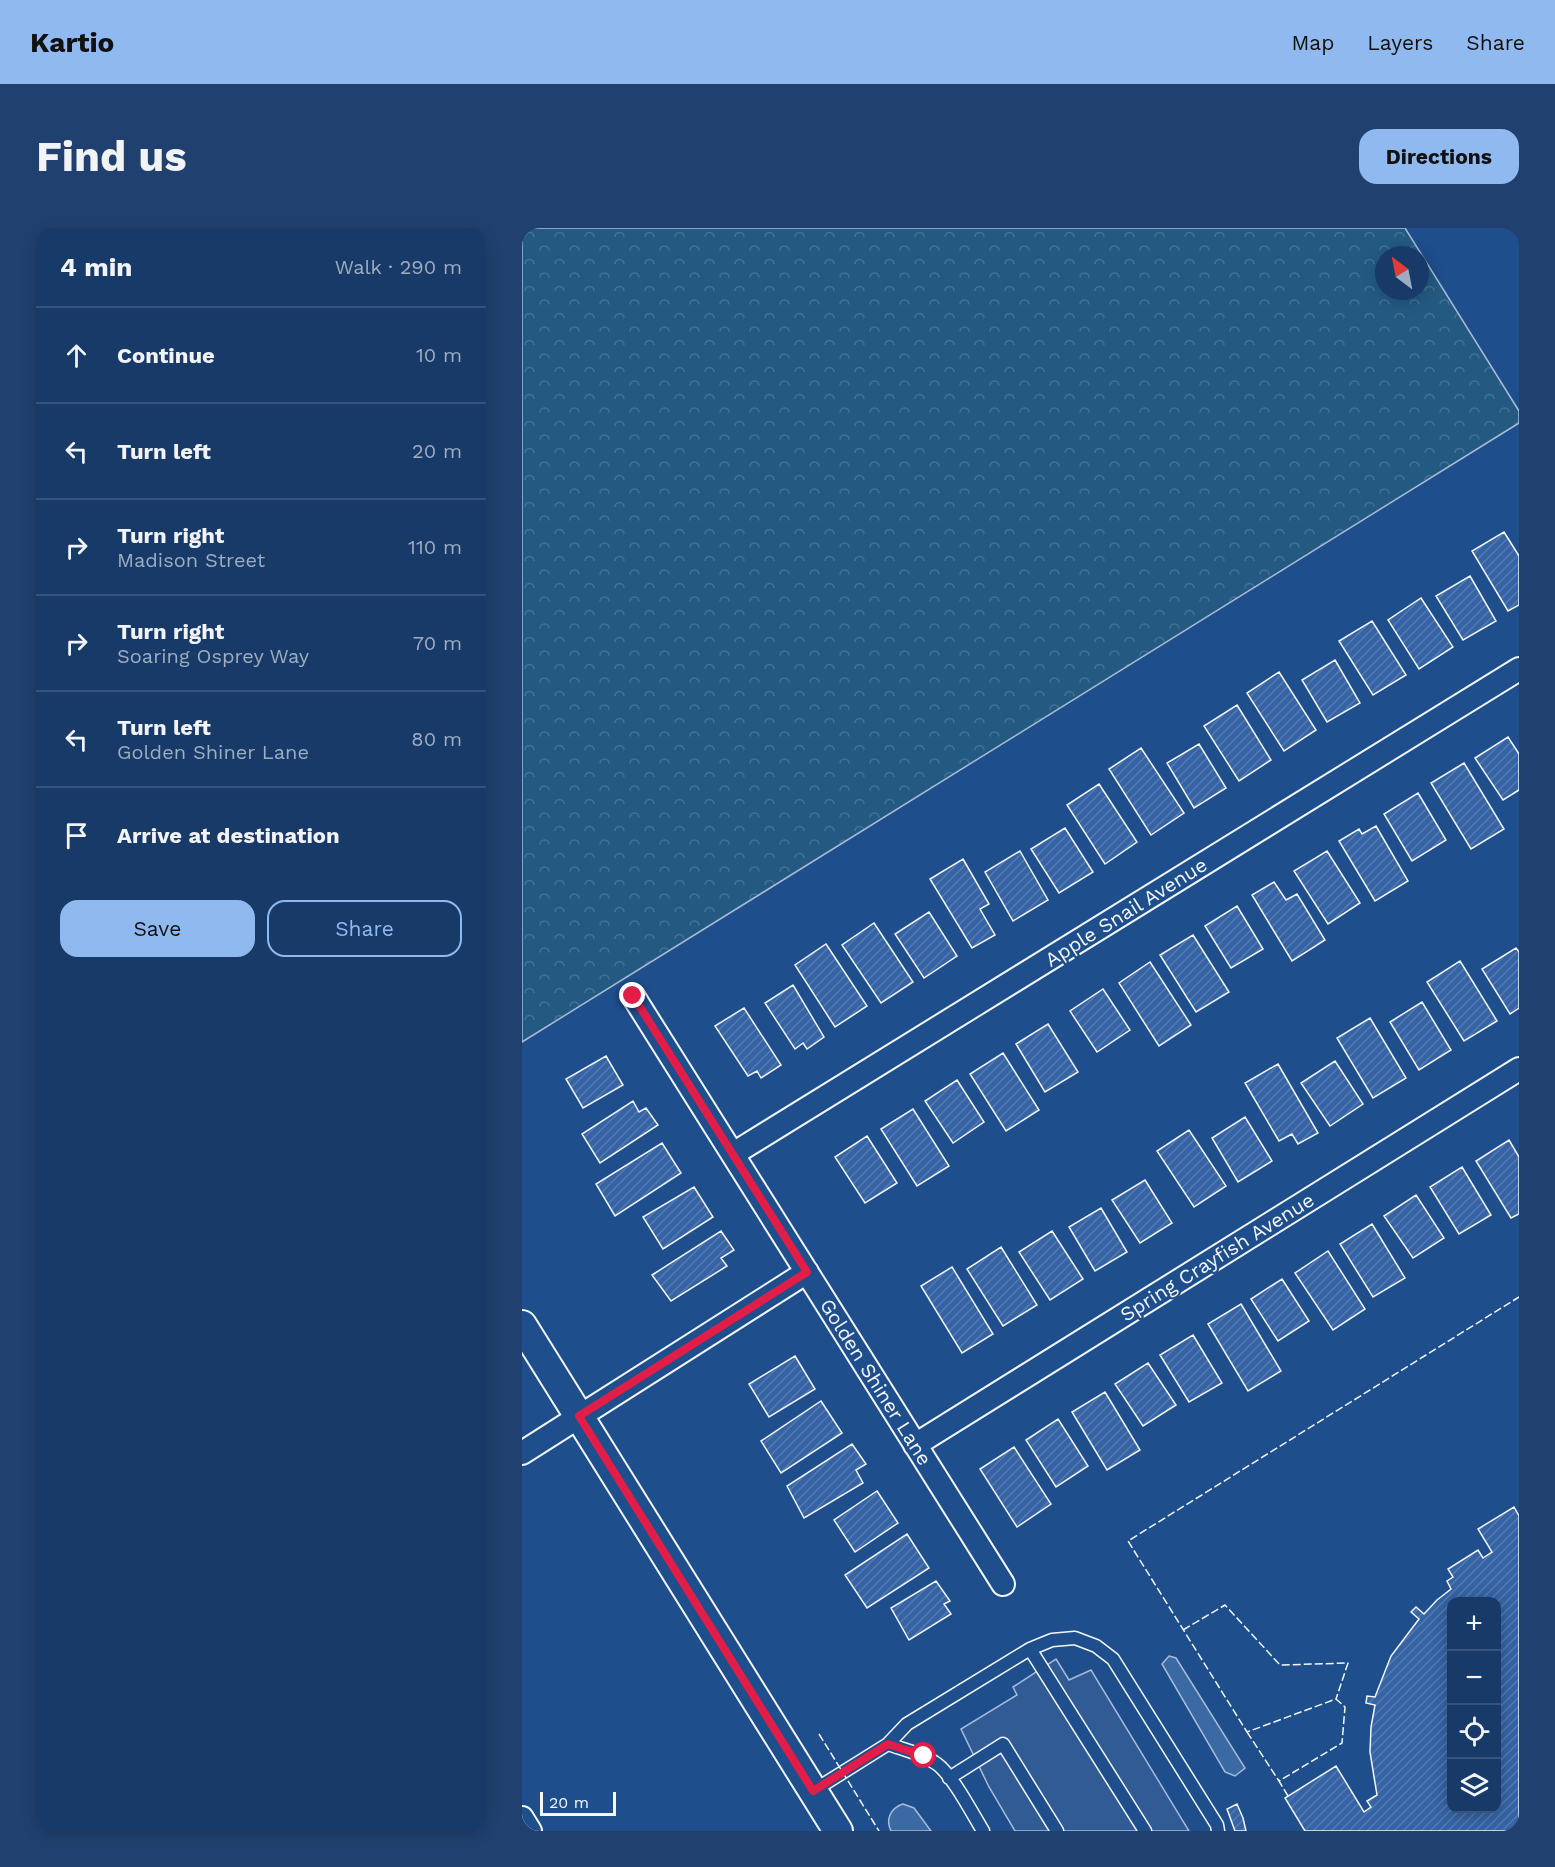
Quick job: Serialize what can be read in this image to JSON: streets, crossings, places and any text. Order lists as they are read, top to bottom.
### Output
{
  "streets": {
    "street": ["Apple Snail Avenue", "Spring Crayfish Avenue", "Golden Shiner Lane"]
  },
  "crossings": [
    ["Apple Snail Avenue", "Golden Shiner Lane"],
    ["Spring Crayfish Avenue", "Golden Shiner Lane"]
  ],
  "scale_bar": "20 m",
  "north": "top left",
  "page": {
    "header": "Kartio",
    "nav": ["Map", "Layers", "Share"],
    "buttons": [
      "Directions",
      ["Save", "Share"]
    ],
    "title": "Find us",
    "heading": ["4 min", "Walk · 290 m"],
    "list": [
      ["Continue", "10 m"],
      ["Turn left", "20 m"],
      ["Turn right", "Madison Street", "110 m"],
      ["Turn right", "Soaring Osprey Way", "70 m"],
      ["Turn left", "Golden Shiner Lane", "80 m"],
      "Arrive at destination"
    ],
    "map_buttons": ["+", "−"],
    "scale": "20 m"
  }
}
